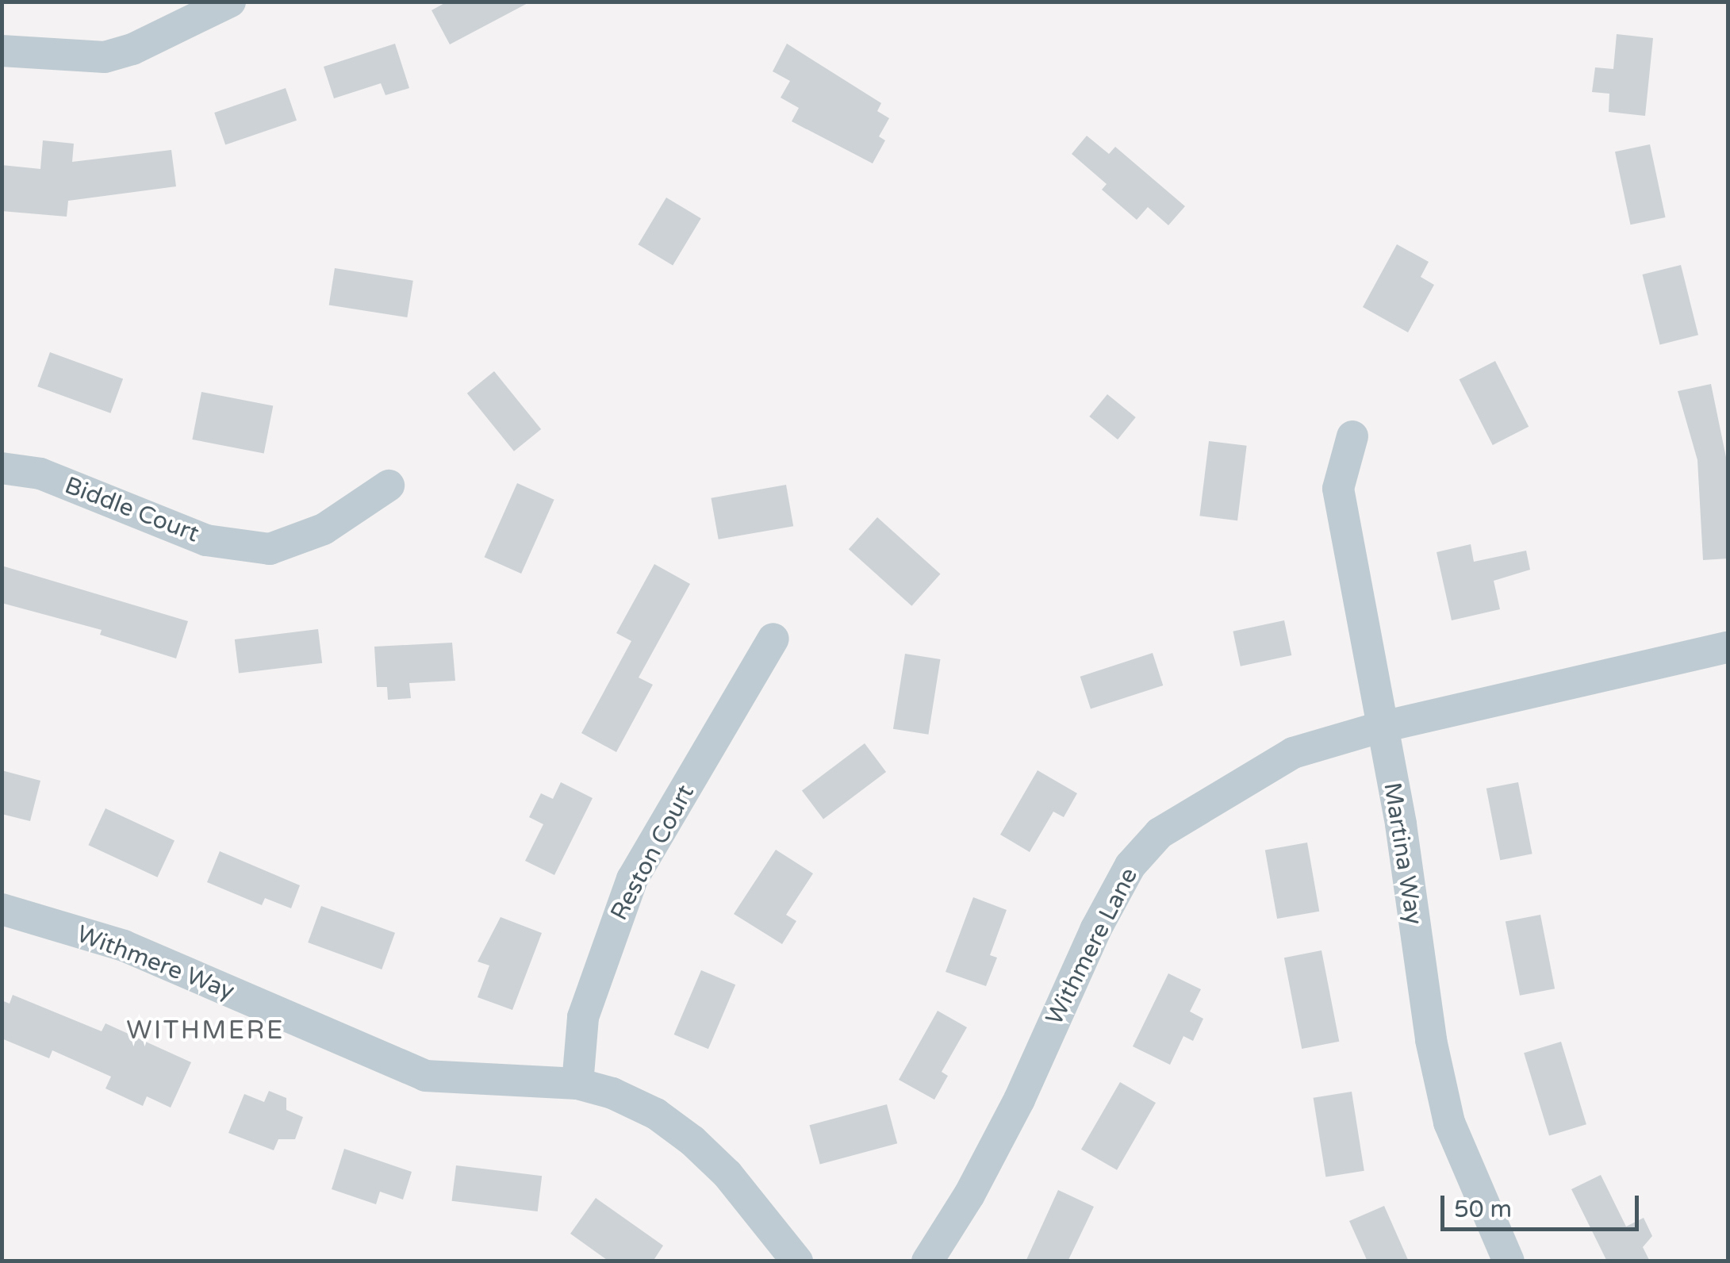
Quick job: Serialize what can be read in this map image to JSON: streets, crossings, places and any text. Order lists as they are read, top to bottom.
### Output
{
  "streets": {
    "street": [
      "Biddle Court",
      "Reston Court",
      "Martina Way",
      "Withmere Lane",
      "Withmere Way"
    ]
  },
  "crossings": [
    ["Reston Court", "Withmere Way"],
    ["Martina Way", "Withmere Lane"]
  ],
  "districts": ["WITHMERE"],
  "scale_bar": "50 m"
}
